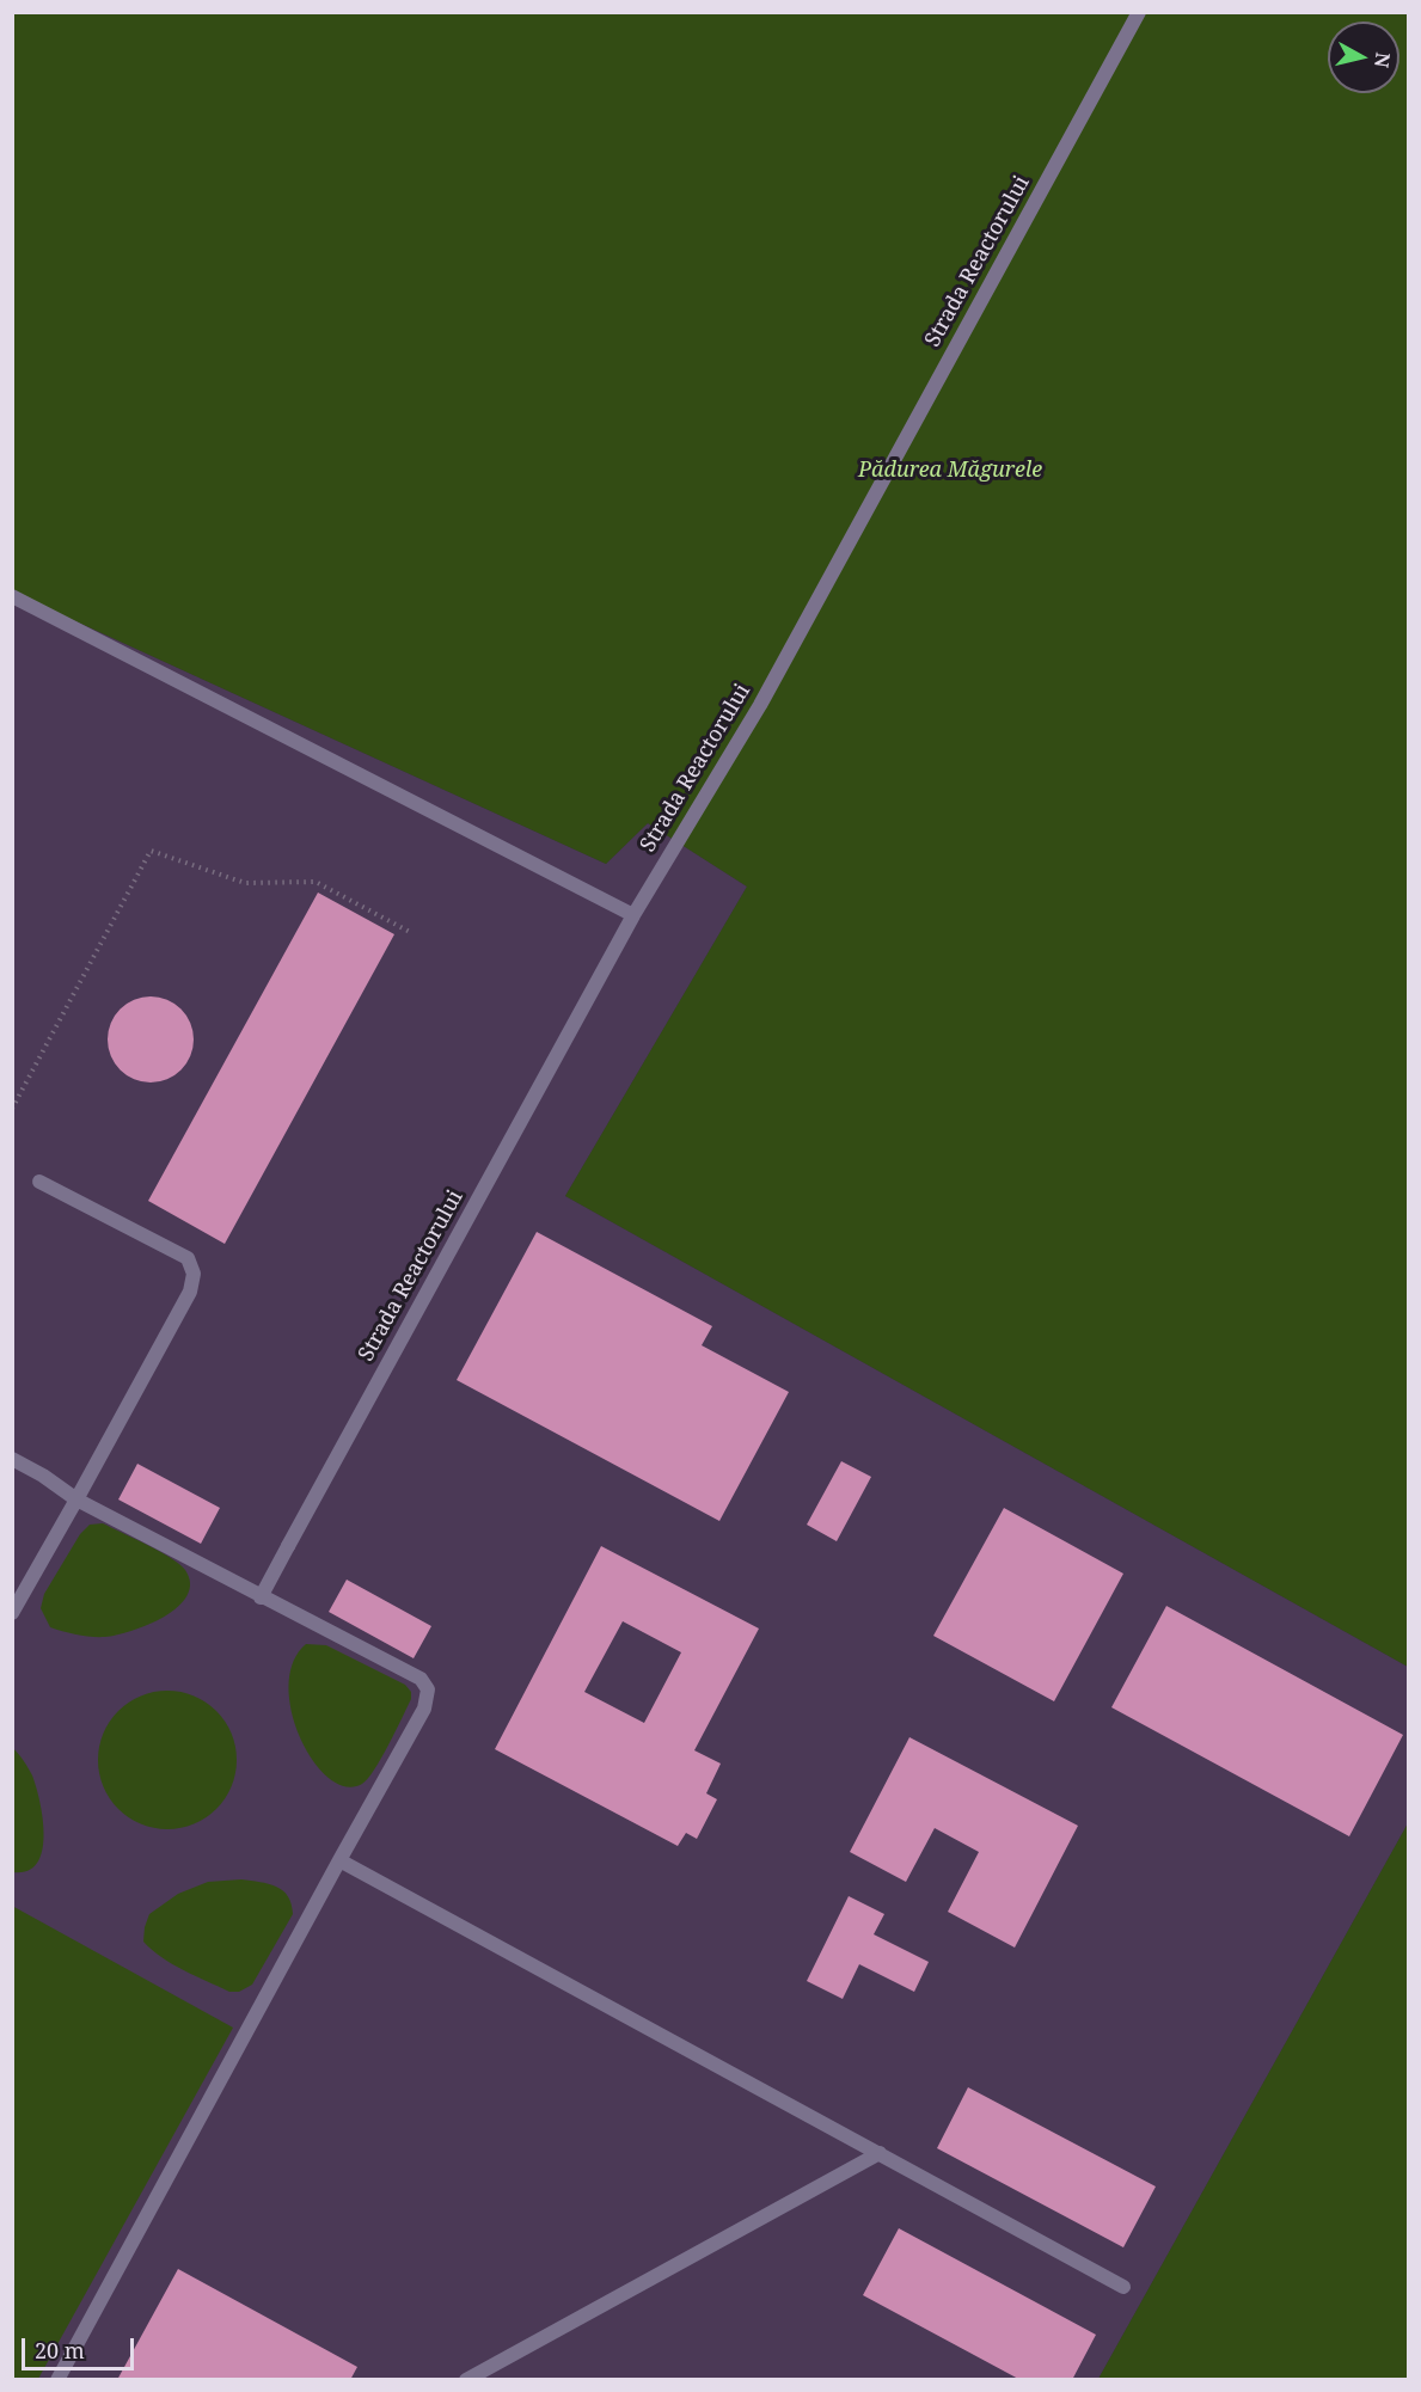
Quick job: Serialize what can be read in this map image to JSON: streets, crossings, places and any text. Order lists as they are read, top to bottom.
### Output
{
  "streets": {
    "street": ["Strada Reactorului"]
  },
  "parks": ["Pădurea Măgurele"],
  "scale_bar": "20 m",
  "north": "right"
}
